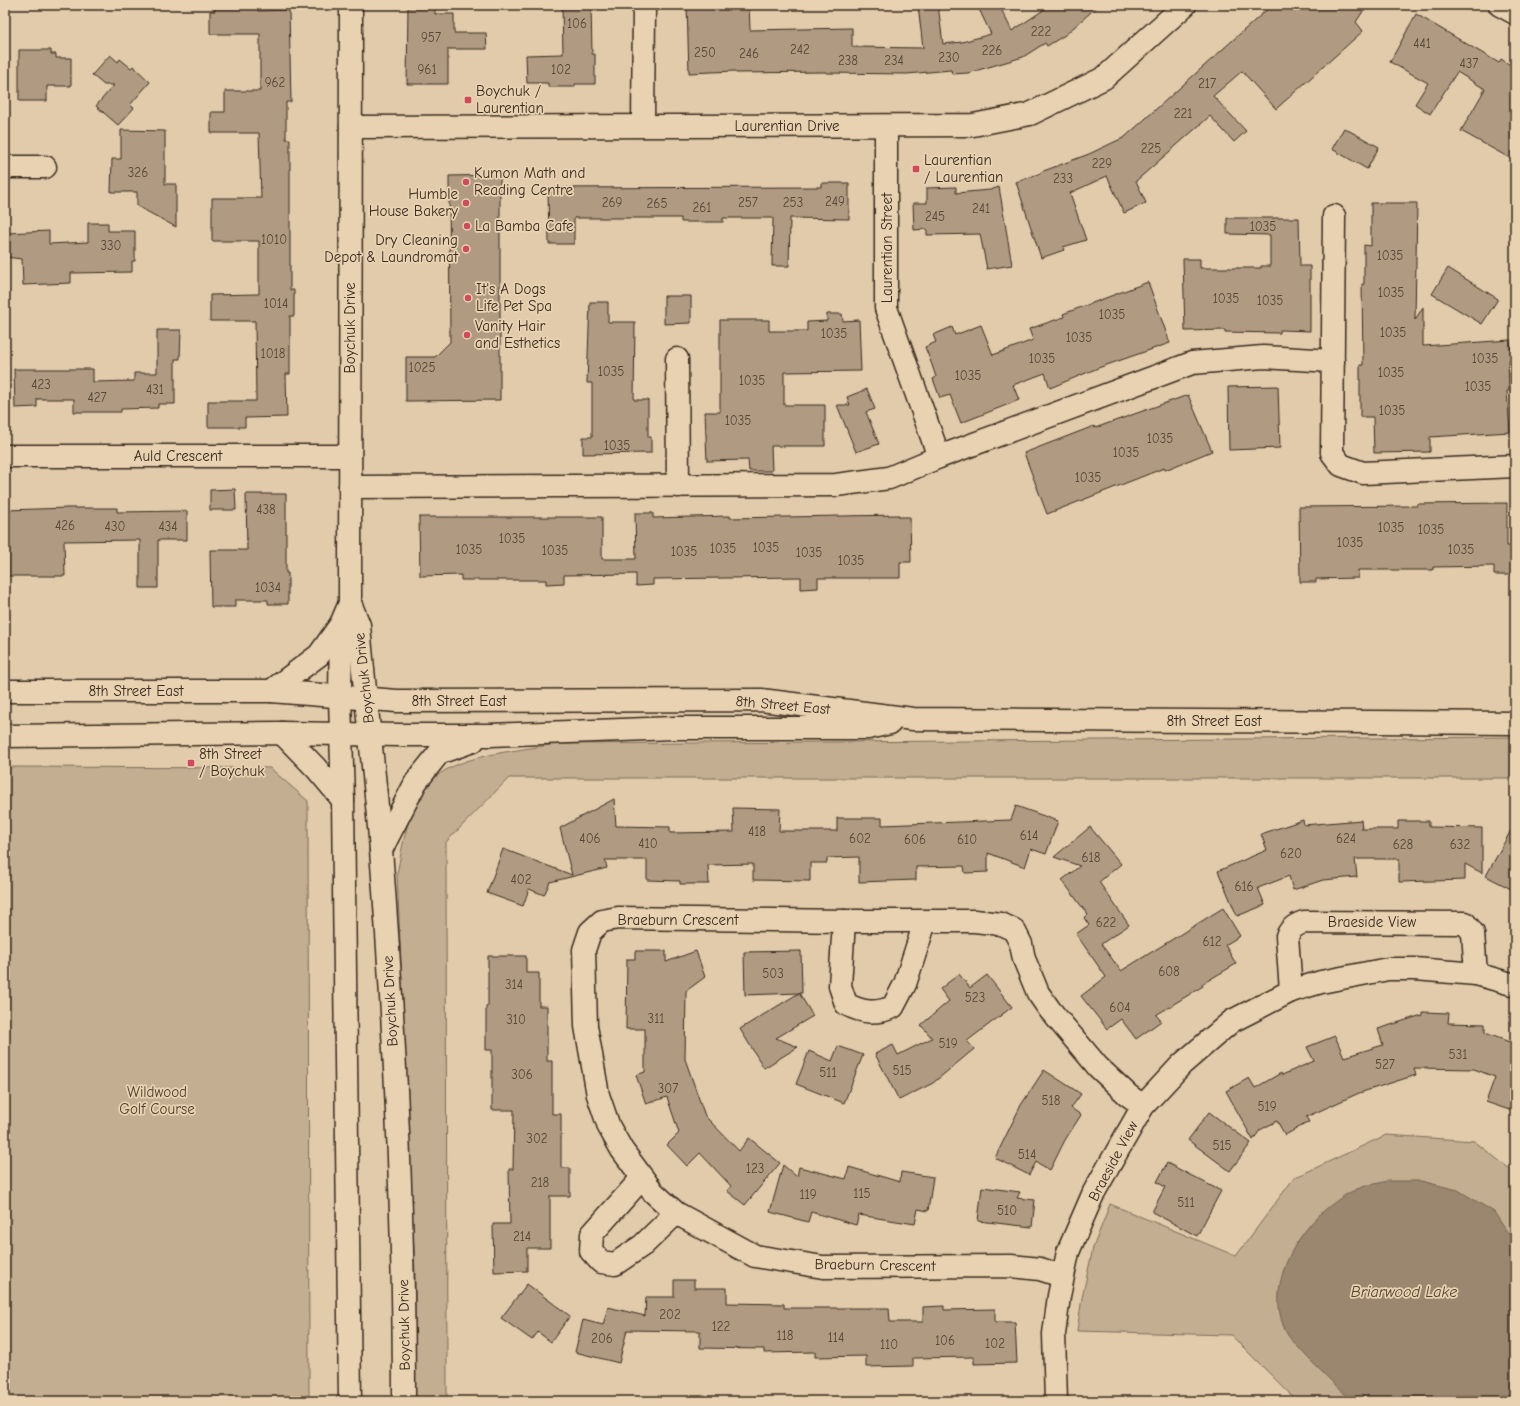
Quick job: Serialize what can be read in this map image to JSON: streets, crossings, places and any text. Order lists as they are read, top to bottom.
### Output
{
  "streets": {
    "street": [
      "Laurentian Drive",
      "Laurentian Street",
      "Boychuk Drive",
      "Auld Crescent",
      "8th Street East",
      "Braeburn Crescent",
      "Braeside View"
    ]
  },
  "crossings": [
    ["Laurentian Drive", "Laurentian Street"],
    ["Laurentian Drive", "Boychuk Drive"],
    ["Boychuk Drive", "Auld Crescent"],
    ["Boychuk Drive", "8th Street East"],
    ["Braeburn Crescent", "Braeside View"]
  ],
  "water": ["Briarwood Lake"],
  "parks": ["Wildwood Golf Course"],
  "places": {
    "transit": ["Boychuk / Laurentian", "Laurentian / Laurentian", "8th Street / Boychuk"],
    "other": [
      "Kumon Math and Reading Centre",
      "Humble House Bakery",
      "La Bamba Cafe",
      "Dry Cleaning Depot & Laundromat",
      "It's A Dogs Life Pet Spa",
      "Vanity Hair and Esthetics"
    ]
  },
  "house_numbers": [
    "106",
    "222",
    "957",
    "441",
    "242",
    "226",
    "250",
    "246",
    "230",
    "238",
    "234",
    "437",
    "961",
    "102",
    "962",
    "217",
    "221",
    "225",
    "229",
    "326",
    "233",
    "249",
    "269",
    "257",
    "253",
    "265",
    "261",
    "241",
    "245",
    "1035",
    "1010",
    "330",
    "1035",
    "1035",
    "1035",
    "1035",
    "1014",
    "1035",
    "1035",
    "1035",
    "1035",
    "1018",
    "1035",
    "1035",
    "1025",
    "1035",
    "1035",
    "1035",
    "1035",
    "423",
    "1035",
    "431",
    "427",
    "1035",
    "1035",
    "1035",
    "1035",
    "1035",
    "1035",
    "438",
    "426",
    "430",
    "434",
    "1035",
    "1035",
    "1035",
    "1035",
    "1035",
    "1035",
    "1035",
    "1035",
    "1035",
    "1035",
    "1035",
    "1035",
    "1034",
    "418",
    "614",
    "406",
    "602",
    "624",
    "606",
    "610",
    "410",
    "628",
    "632",
    "620",
    "618",
    "402",
    "616",
    "622",
    "612",
    "608",
    "503",
    "314",
    "523",
    "604",
    "311",
    "310",
    "519",
    "531",
    "527",
    "515",
    "511",
    "306",
    "307",
    "518",
    "519",
    "302",
    "515",
    "514",
    "123",
    "218",
    "115",
    "119",
    "511",
    "510",
    "214",
    "202",
    "122",
    "118",
    "114",
    "206",
    "106",
    "102",
    "110"
  ]
}
